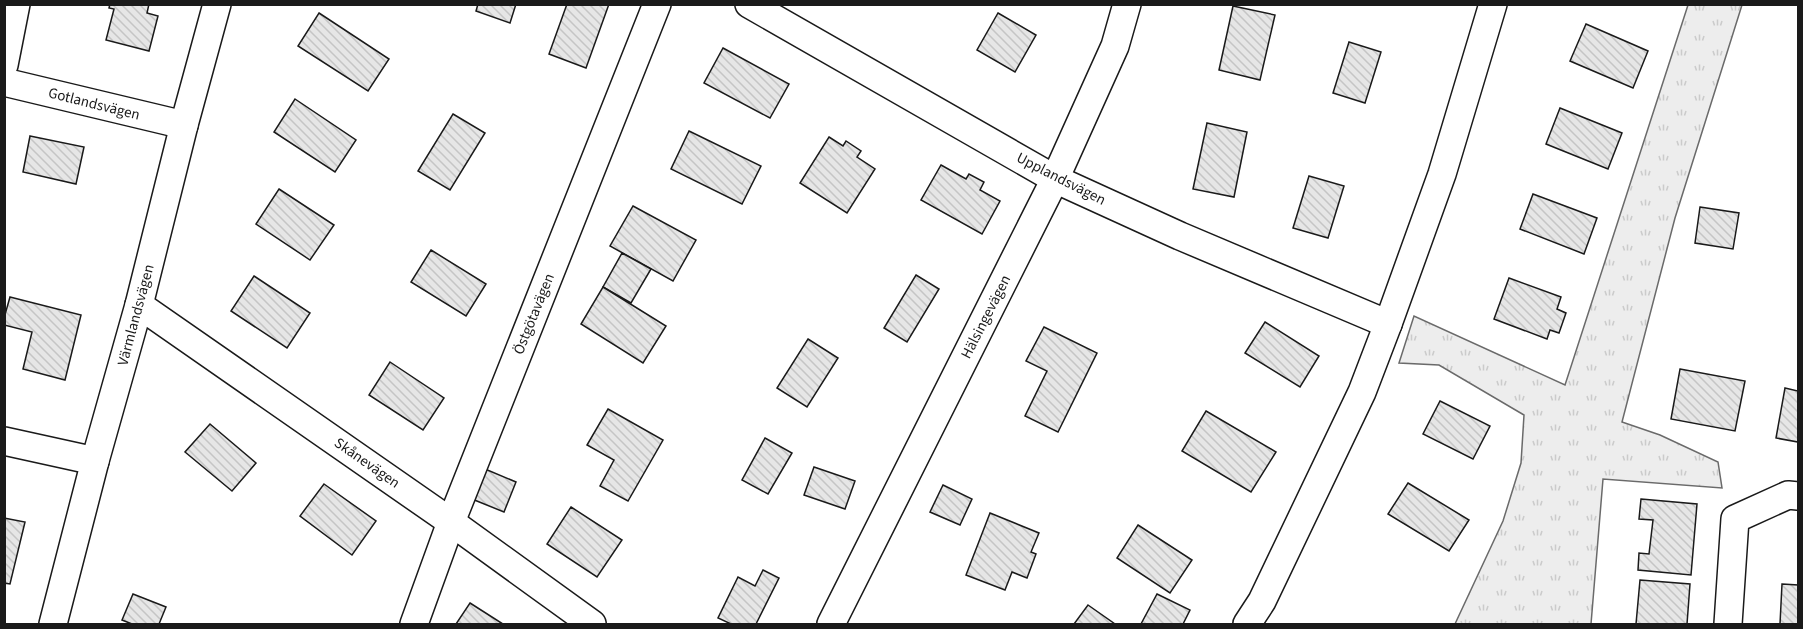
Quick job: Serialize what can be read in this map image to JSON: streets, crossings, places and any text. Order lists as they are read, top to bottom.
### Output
{
  "streets": {
    "street": [
      "Gotlandsvägen",
      "Upplandsvägen",
      "Östgötavägen",
      "Värmlandsvägen",
      "Hälsingevägen",
      "Skånevägen"
    ]
  },
  "crossings": [
    ["Gotlandsvägen", "Värmlandsvägen"],
    ["Upplandsvägen", "Hälsingevägen"],
    ["Östgötavägen", "Skånevägen"],
    ["Värmlandsvägen", "Skånevägen"]
  ]
}
